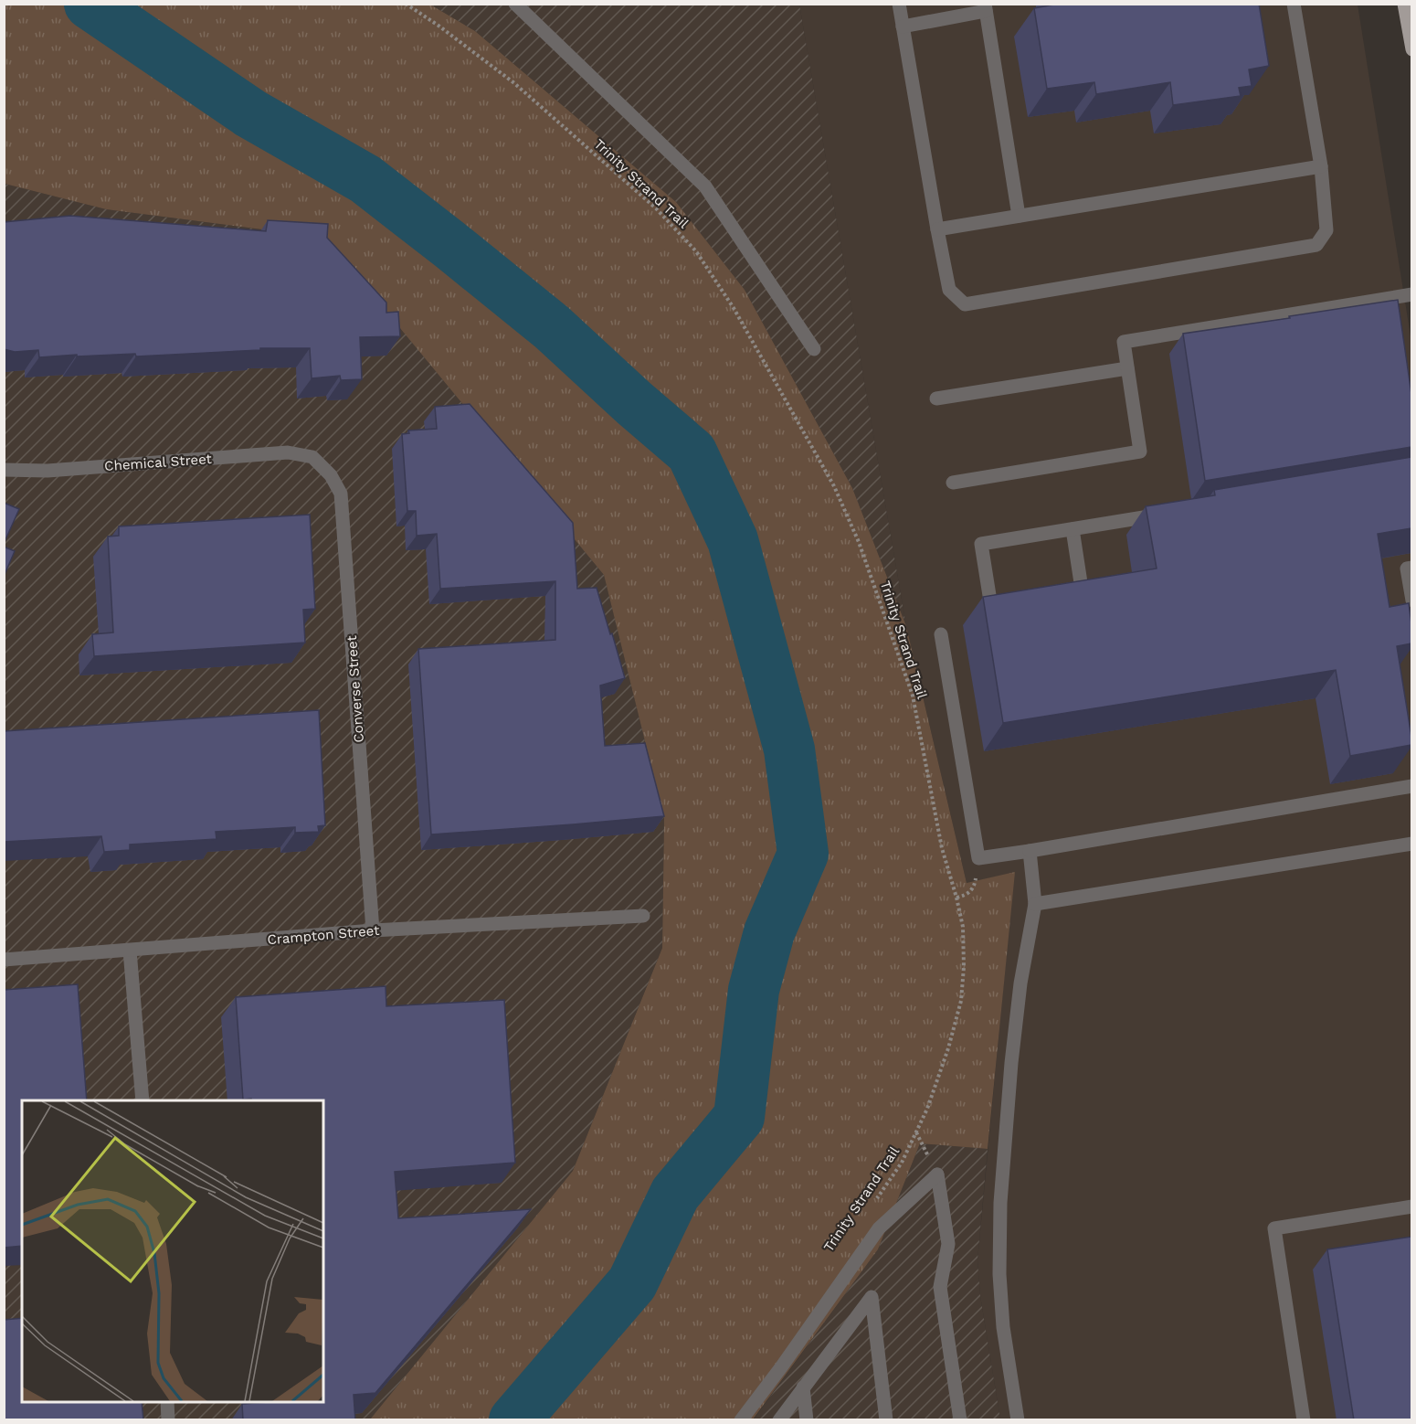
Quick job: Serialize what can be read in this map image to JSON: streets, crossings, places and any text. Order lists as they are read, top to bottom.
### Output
{
  "streets": {
    "street": ["Chemical Street", "Converse Street", "Crampton Street"],
    "path": ["Trinity Strand Trail"]
  },
  "crossings": [
    ["Chemical Street", "Converse Street"],
    ["Converse Street", "Crampton Street"]
  ]
}
